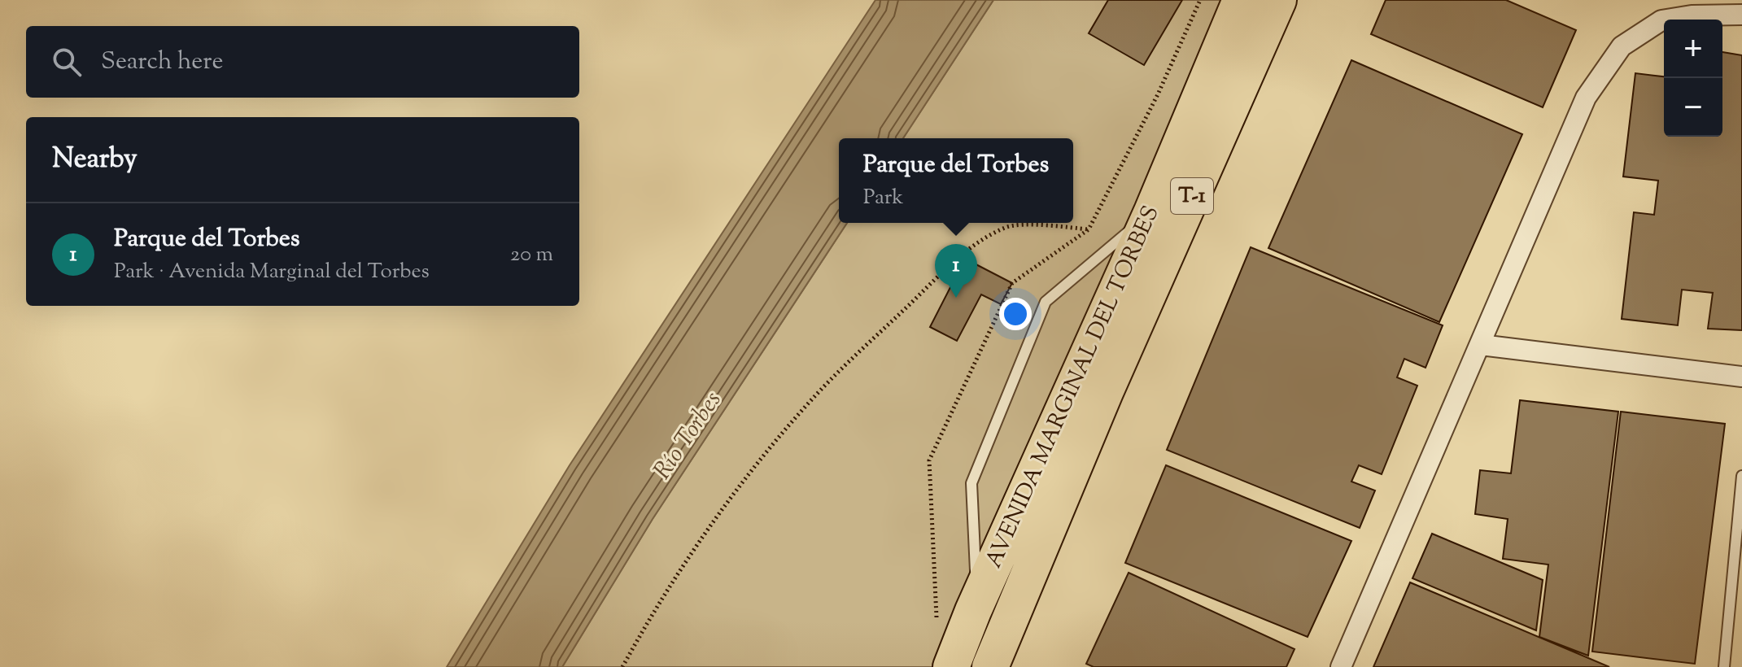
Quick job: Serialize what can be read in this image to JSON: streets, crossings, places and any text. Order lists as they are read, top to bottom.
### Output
{
  "streets": {
    "highway": ["T-1", "AVENIDA MARGINAL DEL TORBES"]
  },
  "water": ["Río Torbes"],
  "page": {
    "map_buttons": ["+", "−"],
    "search": "Search here",
    "heading": "Nearby",
    "popup": ["Parque del Torbes", "Park"],
    "list": [
      {
        "mark": "1",
        "name": "Parque del Torbes",
        "note": "Park · Avenida Marginal del Torbes",
        "value": "20 m"
      }
    ],
    "pins": "1"
  }
}
